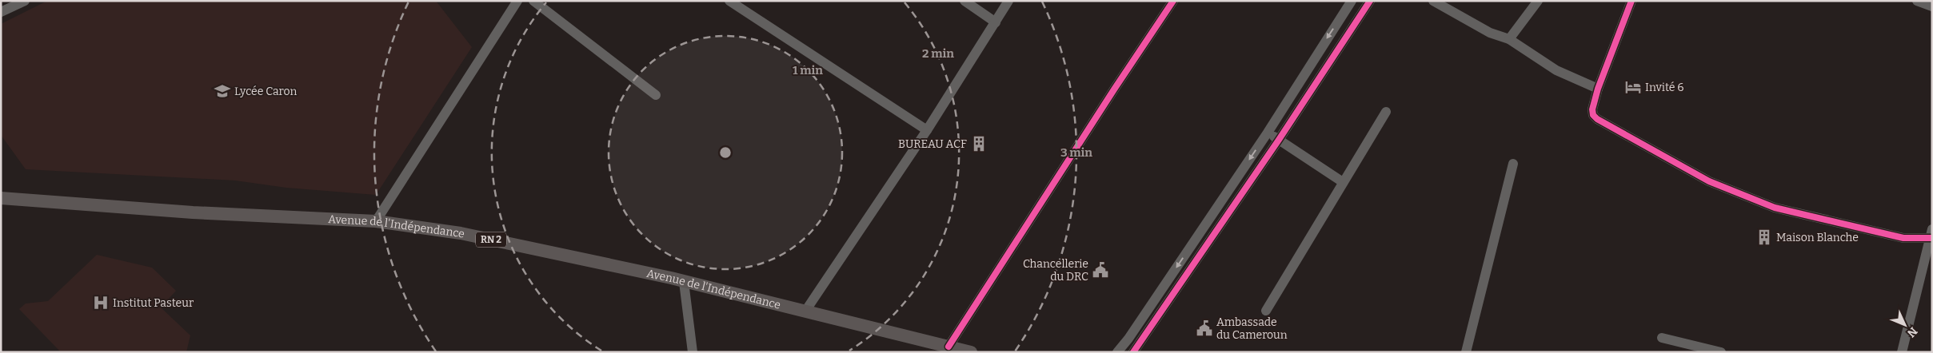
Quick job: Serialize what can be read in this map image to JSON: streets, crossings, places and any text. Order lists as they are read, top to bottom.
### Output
{
  "streets": {
    "main road": ["Avenue de l'Indépendance", "RN 2"]
  },
  "places": {
    "hotel": ["Invité 6"],
    "school or university": ["Lycée Caron"],
    "building": ["BUREAU ACF", "Maison Blanche"],
    "public building": ["Chancellerie du DRC", "Ambassade du Cameroun"],
    "hospital": ["Institut Pasteur"]
  },
  "north": "bottom right",
  "rings": ["2 min", "1 min", "3 min"]
}
